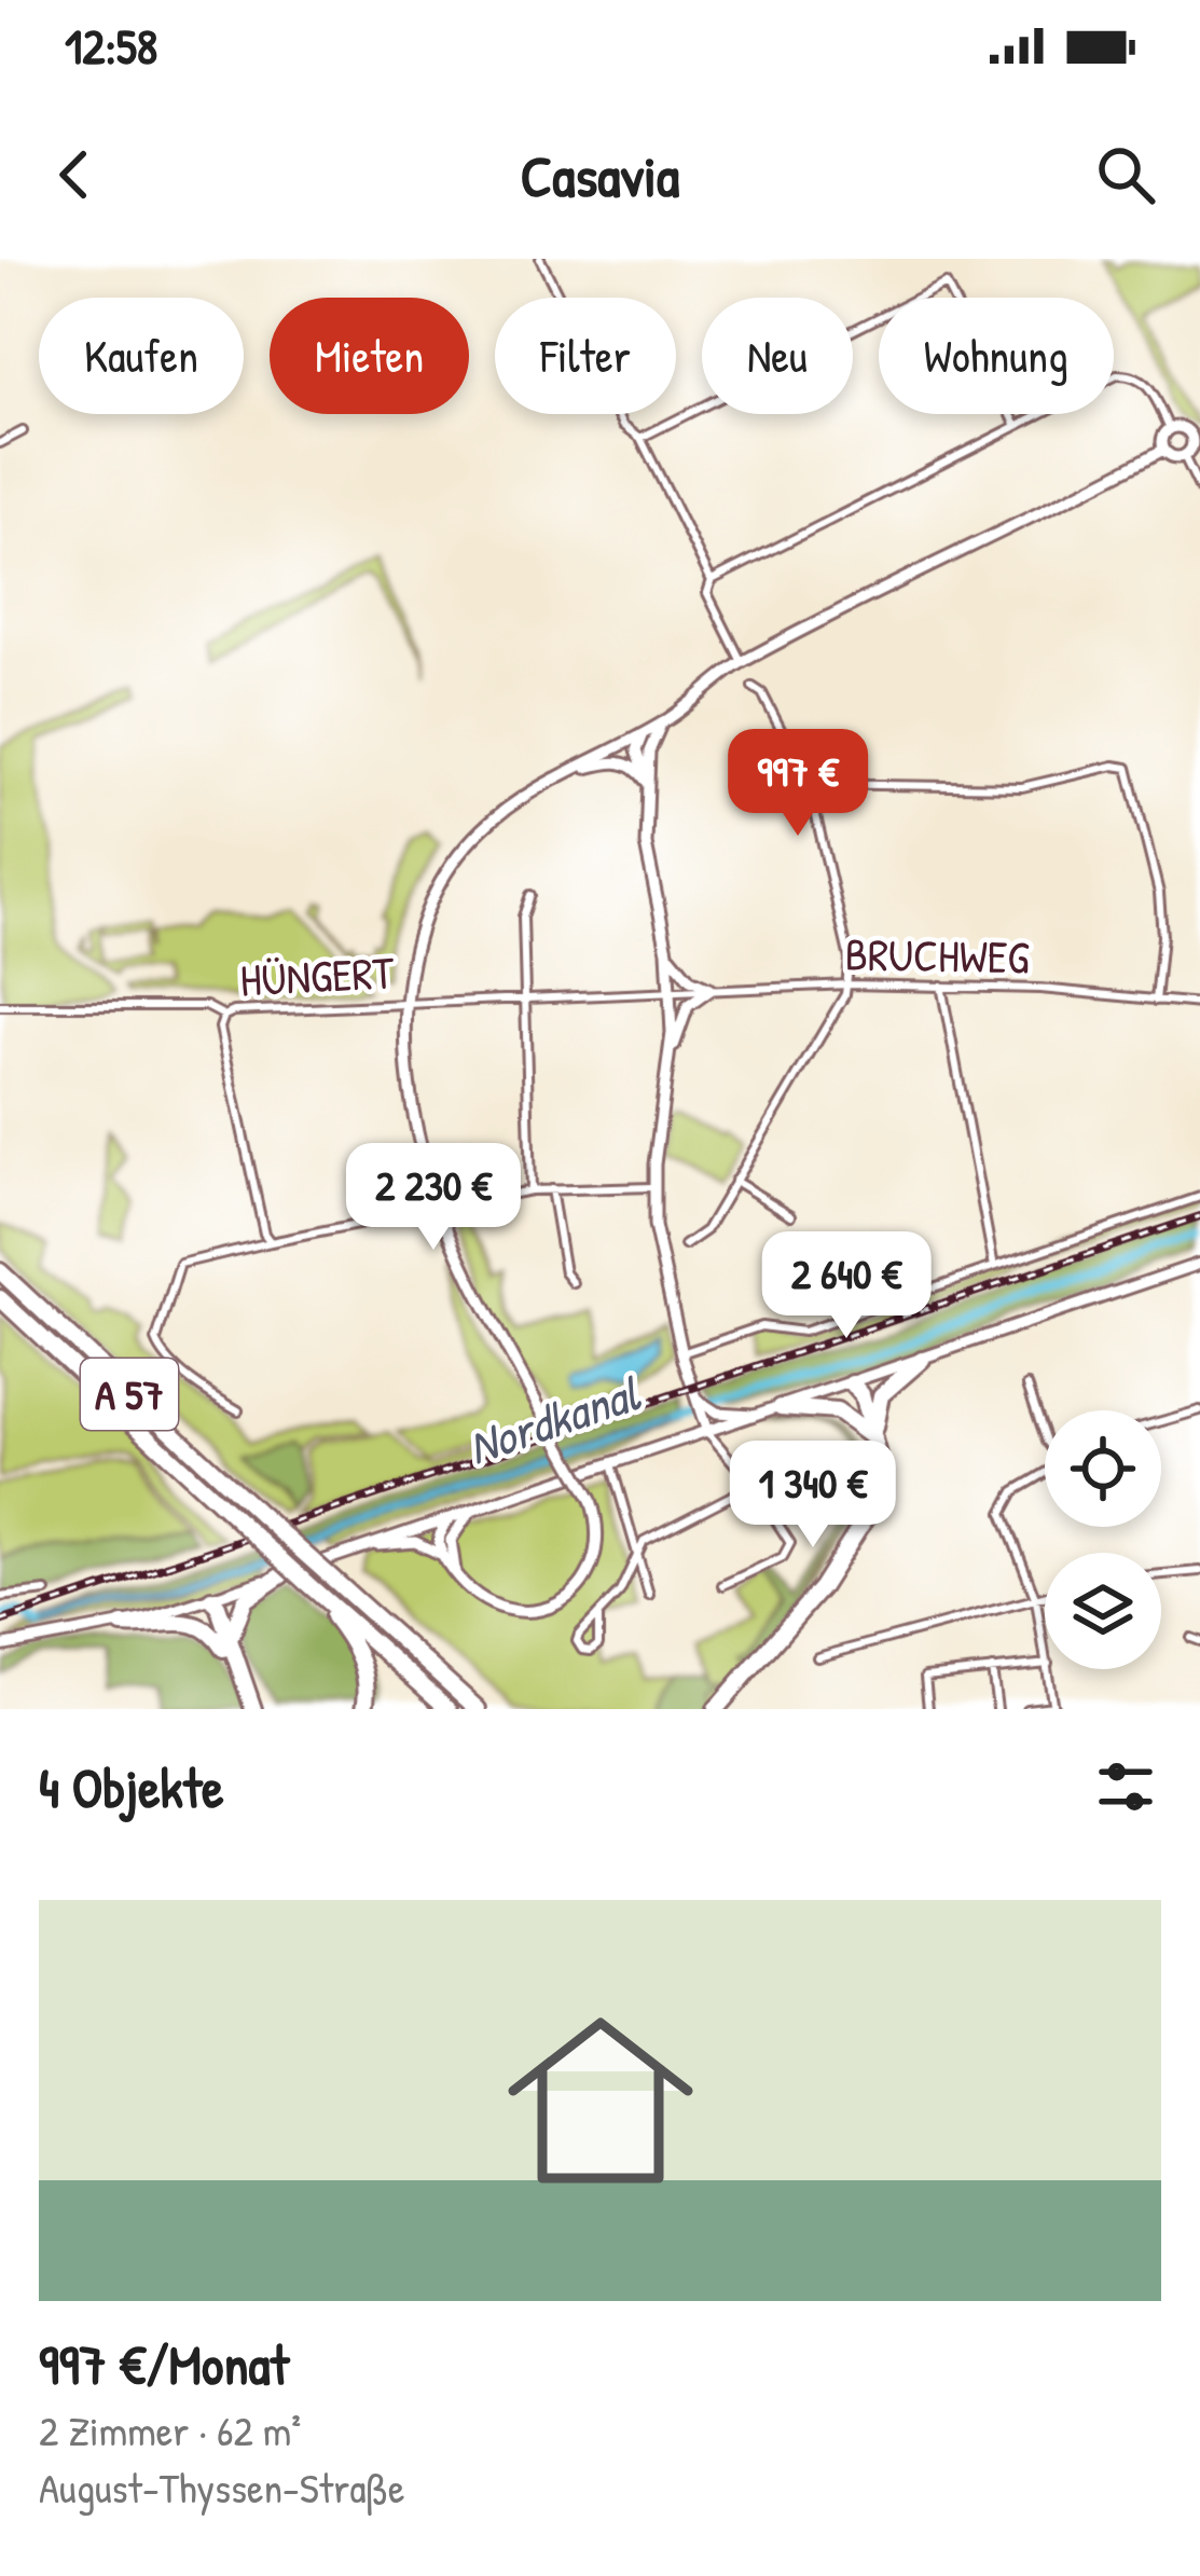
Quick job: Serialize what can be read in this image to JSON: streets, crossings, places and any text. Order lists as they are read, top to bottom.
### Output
{
  "streets": {
    "highway": ["A 57"],
    "street": ["BRUCHWEG", "HÜNGERT"]
  },
  "crossings": [
    ["BRUCHWEG", "HÜNGERT"]
  ],
  "water": ["Nordkanal"],
  "page": {
    "status": "12:58",
    "header": "Casavia",
    "chip": [
      "Kaufen",
      "Mieten",
      "Filter",
      "Neu",
      "Wohnung"
    ],
    "price": [
      "997 €",
      "2 230 €",
      "2 640 €",
      "1 340 €"
    ],
    "heading": "4 Objekte",
    "list": [
      {
        "name": "997 €/Monat",
        "note": "2 Zimmer · 62 m² · August-Thyssen-Straße"
      }
    ]
  }
}
